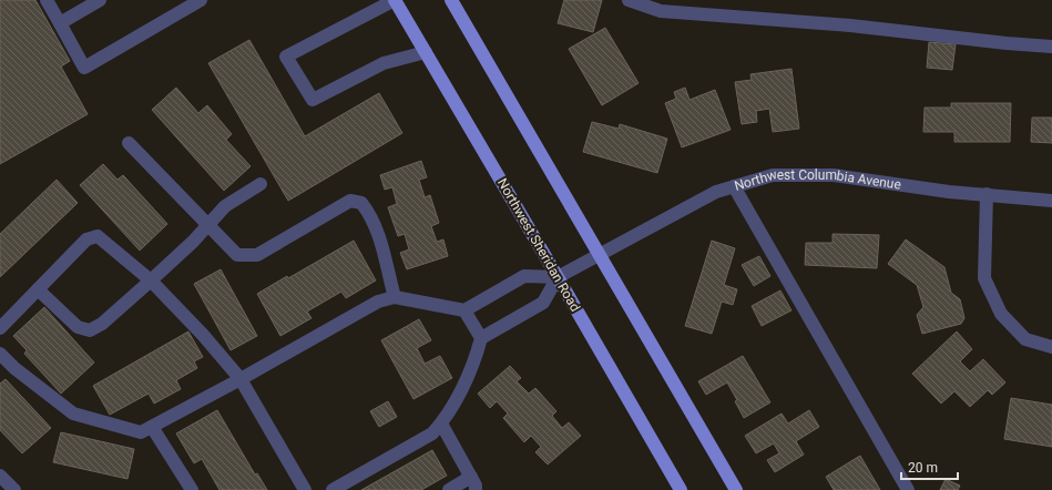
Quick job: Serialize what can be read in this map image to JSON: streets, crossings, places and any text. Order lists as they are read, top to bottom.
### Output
{
  "streets": {
    "main road": ["Northwest Sheridan Road"],
    "street": ["Northwest Columbia Avenue"]
  },
  "crossings": [
    ["Northwest Columbia Avenue", "Northwest Sheridan Road"]
  ],
  "scale_bar": "20 m"
}
